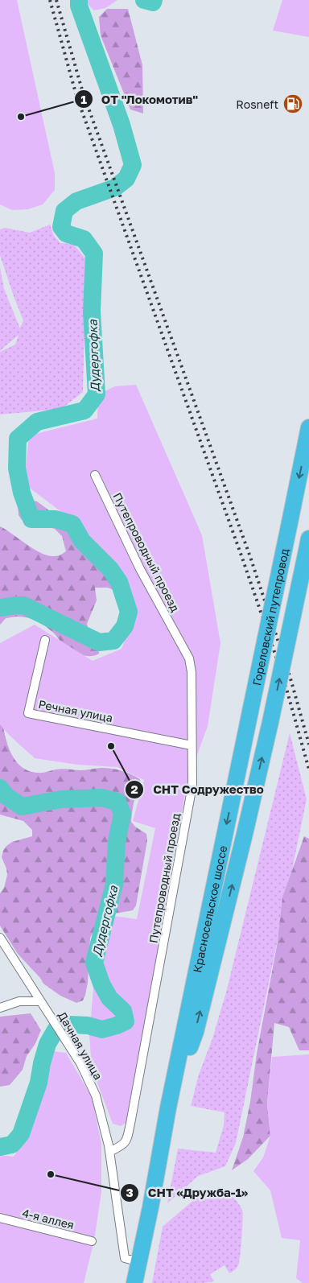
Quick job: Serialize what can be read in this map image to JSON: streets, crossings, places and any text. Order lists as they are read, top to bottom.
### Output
{
  "streets": {
    "highway": ["Гореловский путепровод", "Красносельское шоссе"],
    "street": [
      "Путепроводный проезд",
      "Речная улица",
      "Дачная улица",
      "4-я аллея"
    ]
  },
  "crossings": [
    ["Путепроводный проезд", "Речная улица"],
    ["Путепроводный проезд", "Дачная улица"],
    ["Гореловский путепровод", "Красносельское шоссе"],
    ["Красносельское шоссе", "Дачная улица"]
  ],
  "water": ["Дудергофка"],
  "places": {
    "fuel station": ["Rosneft"],
    "other": ["ОТ \"Локомотив\"", "СНТ Содружество", "СНТ «Дружба-1»"]
  }
}
